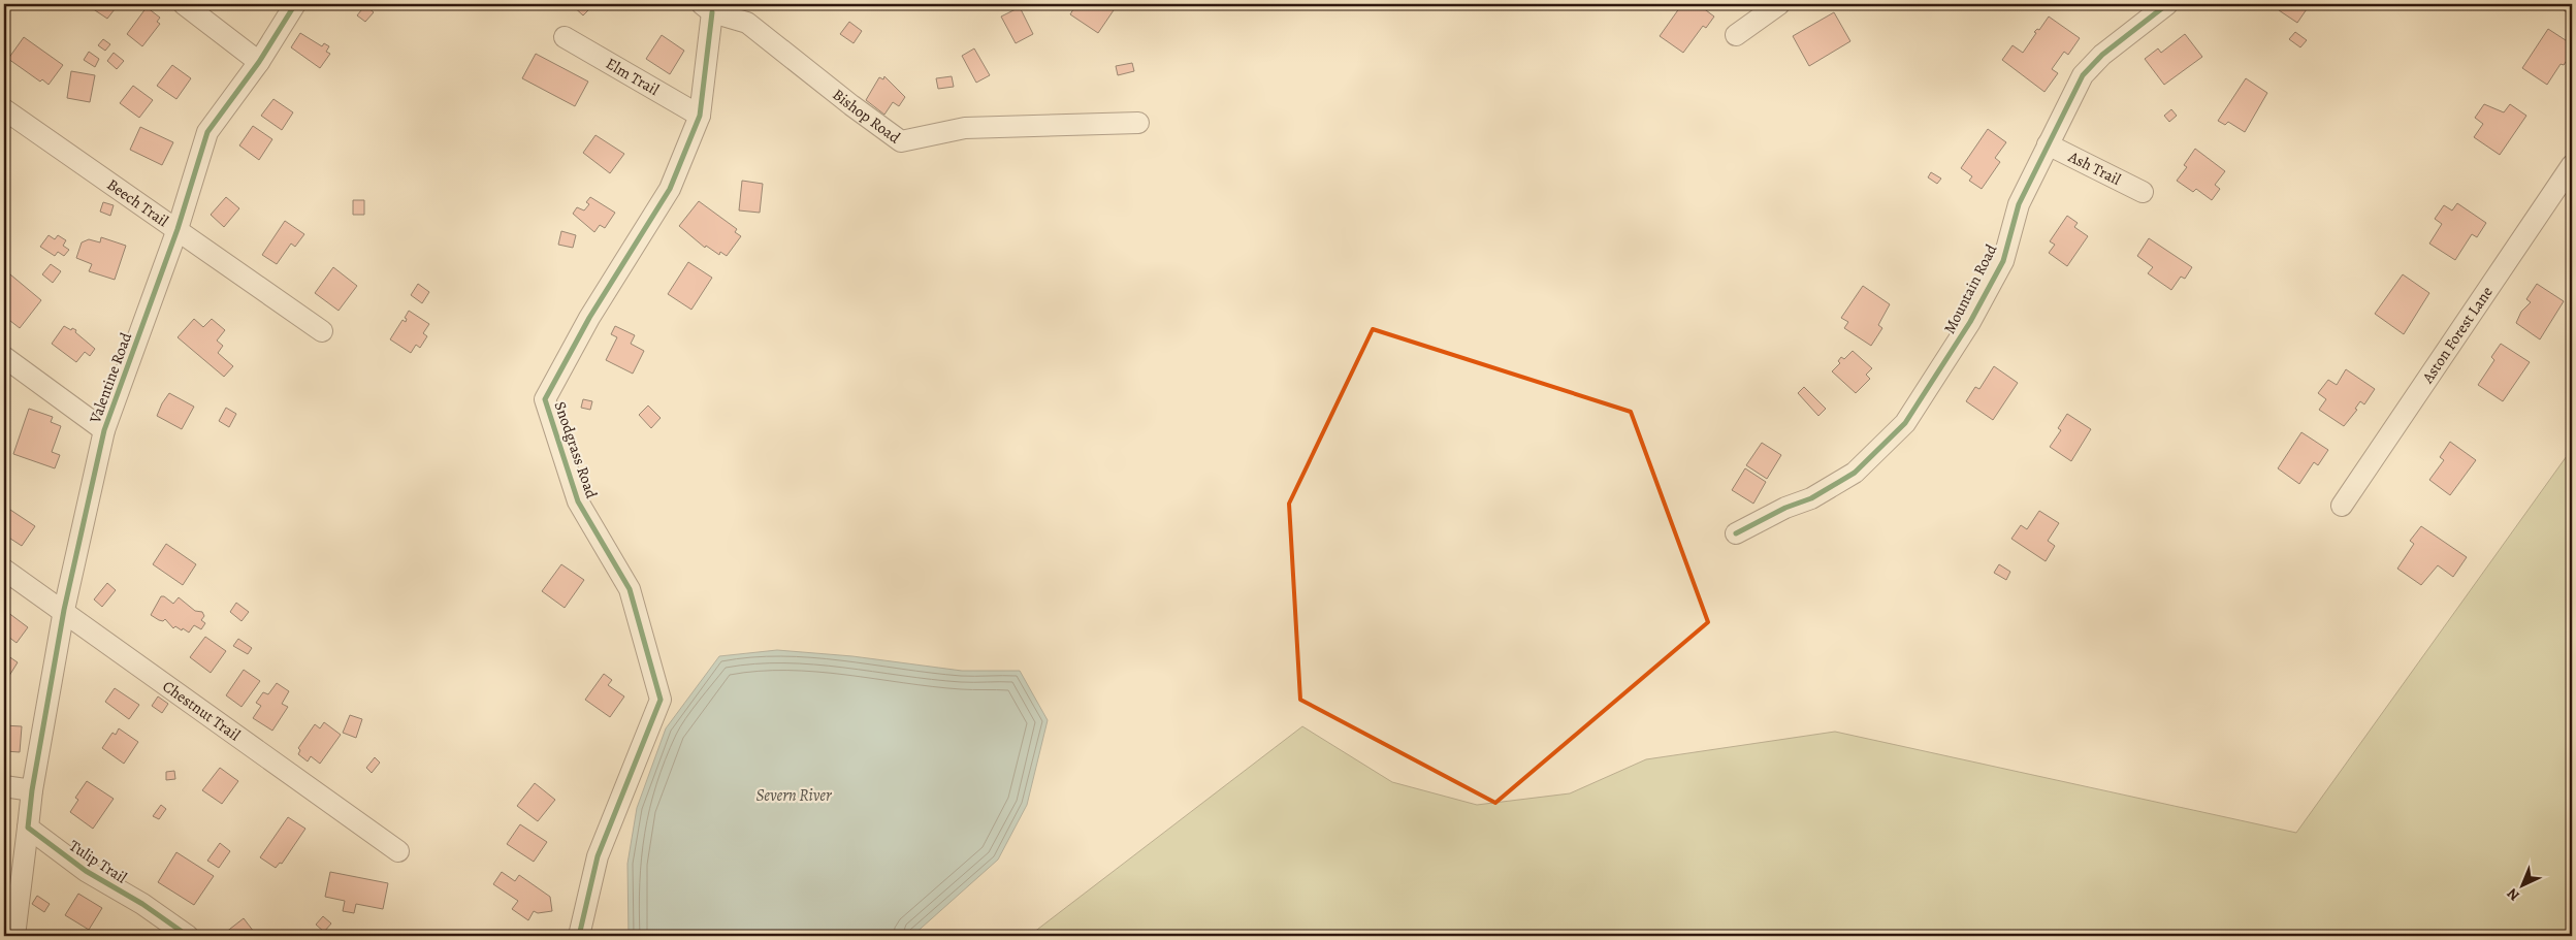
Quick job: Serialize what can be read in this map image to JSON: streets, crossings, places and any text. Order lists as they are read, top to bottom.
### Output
{
  "streets": {
    "street": [
      "Elm Trail",
      "Bishop Road",
      "Ash Trail",
      "Beech Trail",
      "Mountain Road",
      "Aston Forest Lane",
      "Valentine Road",
      "Snodgrass Road",
      "Chestnut Trail",
      "Tulip Trail"
    ]
  },
  "crossings": [
    ["Elm Trail", "Snodgrass Road"],
    ["Bishop Road", "Snodgrass Road"],
    ["Ash Trail", "Mountain Road"],
    ["Beech Trail", "Valentine Road"],
    ["Valentine Road", "Chestnut Trail"]
  ],
  "water": ["Severn River"],
  "north": "bottom left"
}
